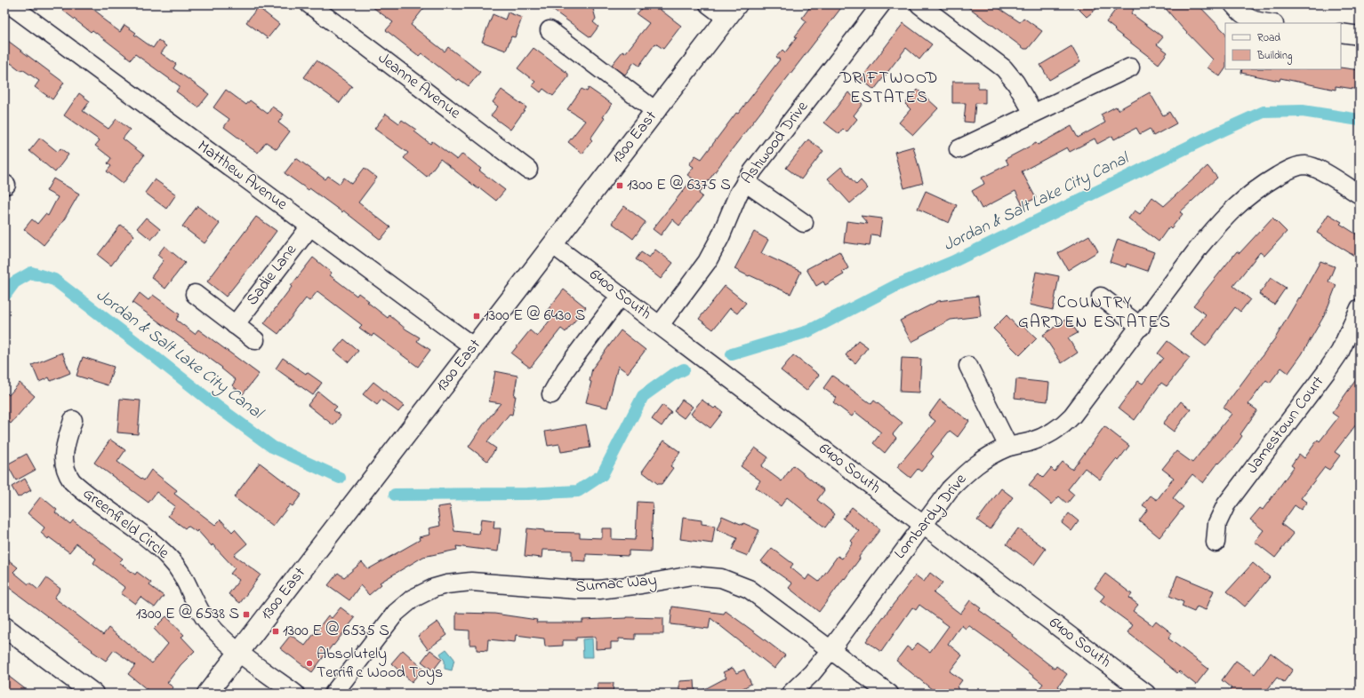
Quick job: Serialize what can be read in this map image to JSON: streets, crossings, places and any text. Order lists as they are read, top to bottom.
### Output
{
  "streets": {
    "main road": ["1300 East"],
    "street": [
      "Jeanne Avenue",
      "Ashwood Drive",
      "Matthew Avenue",
      "Sadie Lane",
      "6400 South",
      "Jamestown Court",
      "Lombardy Drive",
      "Greenfield Circle",
      "Sumac Way"
    ]
  },
  "crossings": [
    ["1300 East", "Matthew Avenue"],
    ["1300 East", "6400 South"],
    ["1300 East", "Greenfield Circle"],
    ["Ashwood Drive", "6400 South"],
    ["Matthew Avenue", "Sadie Lane"],
    ["6400 South", "Lombardy Drive"],
    ["Lombardy Drive", "Sumac Way"]
  ],
  "districts": ["DRIFTWOOD ESTATES", "COUNTRY GARDEN ESTATES"],
  "water": ["Jordan & Salt Lake City Canal"],
  "places": {
    "transit": [
      "1300 E @ 6375 S",
      "1300 E @ 6430 S",
      "1300 E @ 6538 S",
      "1300 E @ 6535 S"
    ],
    "other": ["Absolutely Terrific Wood Toys"]
  },
  "legend": ["Road", "Building"]
}
